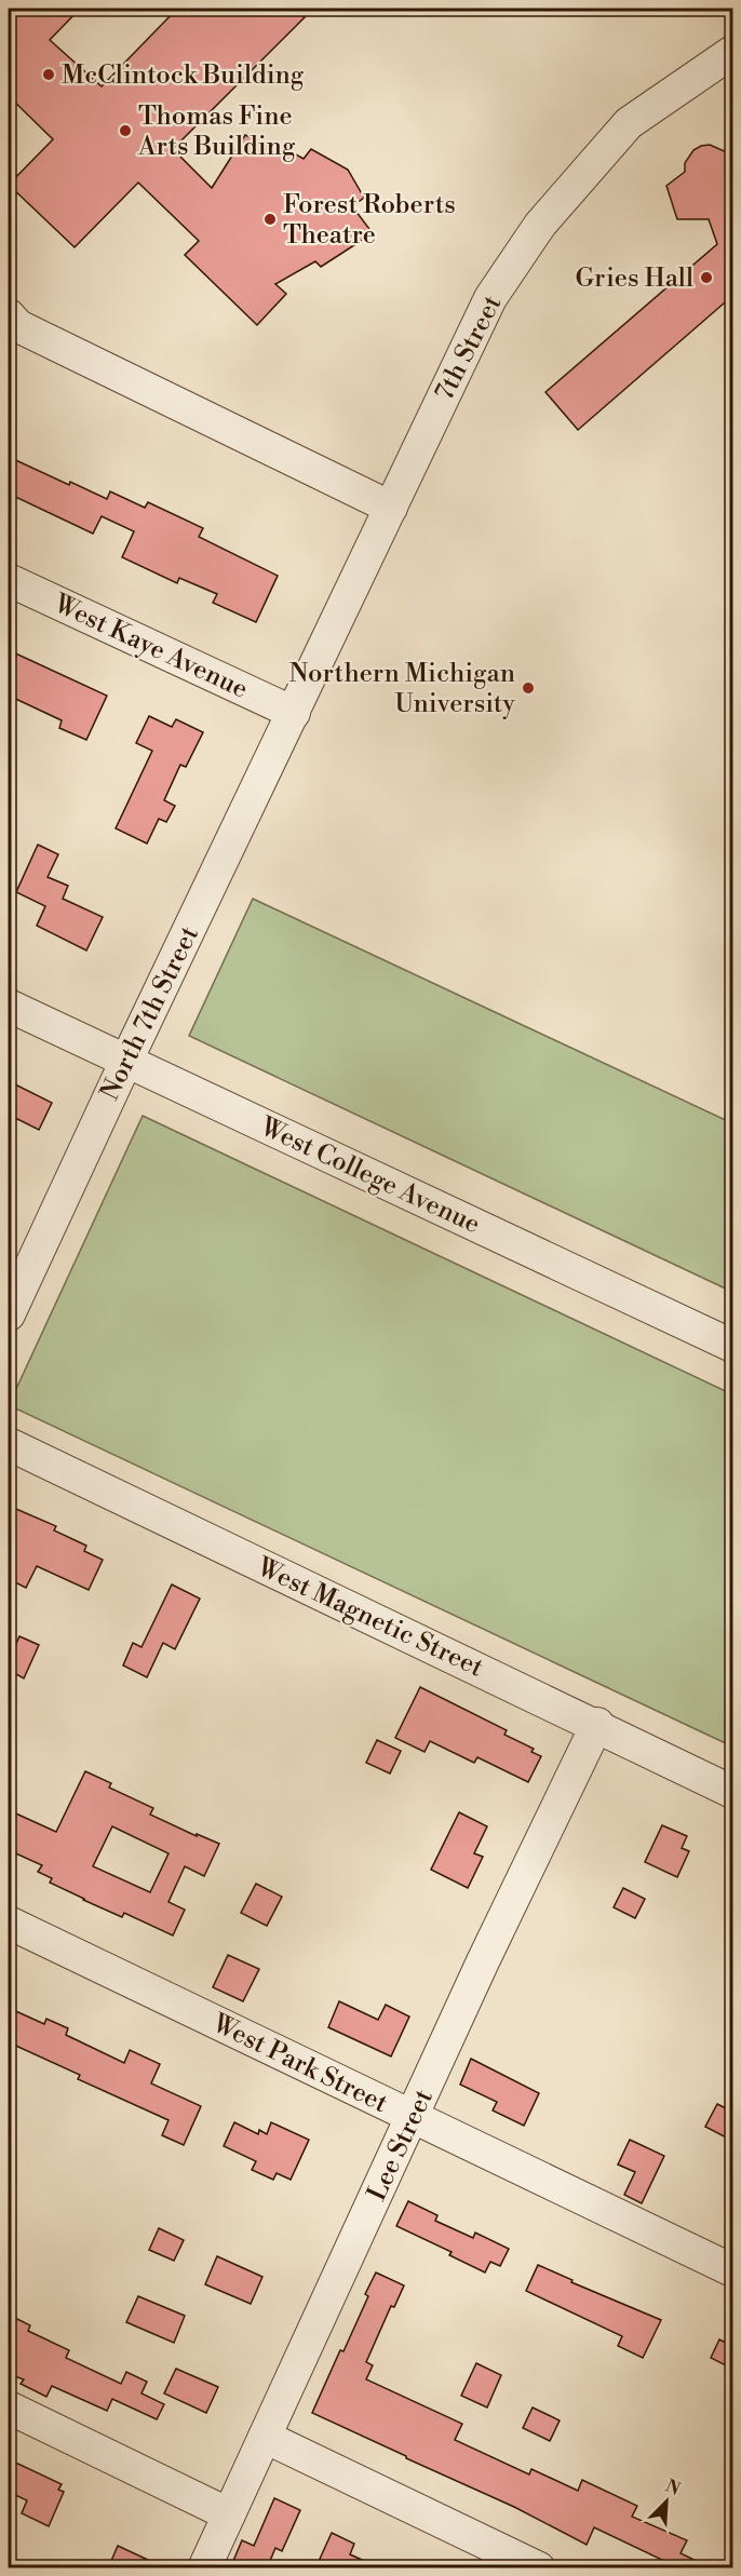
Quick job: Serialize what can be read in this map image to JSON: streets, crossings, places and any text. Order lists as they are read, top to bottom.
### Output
{
  "streets": {
    "street": [
      "7th Street",
      "West Kaye Avenue",
      "North 7th Street",
      "West College Avenue",
      "West Magnetic Street",
      "West Park Street",
      "Lee Street"
    ]
  },
  "crossings": [
    ["7th Street", "West Kaye Avenue"],
    ["7th Street", "North 7th Street"],
    ["West Kaye Avenue", "North 7th Street"],
    ["North 7th Street", "West College Avenue"],
    ["West Magnetic Street", "Lee Street"],
    ["West Park Street", "Lee Street"]
  ],
  "places": [
    "McClintock Building",
    "Thomas Fine Arts Building",
    "Forest Roberts Theatre",
    "Gries Hall",
    "Northern Michigan University"
  ],
  "north": "top right"
}
